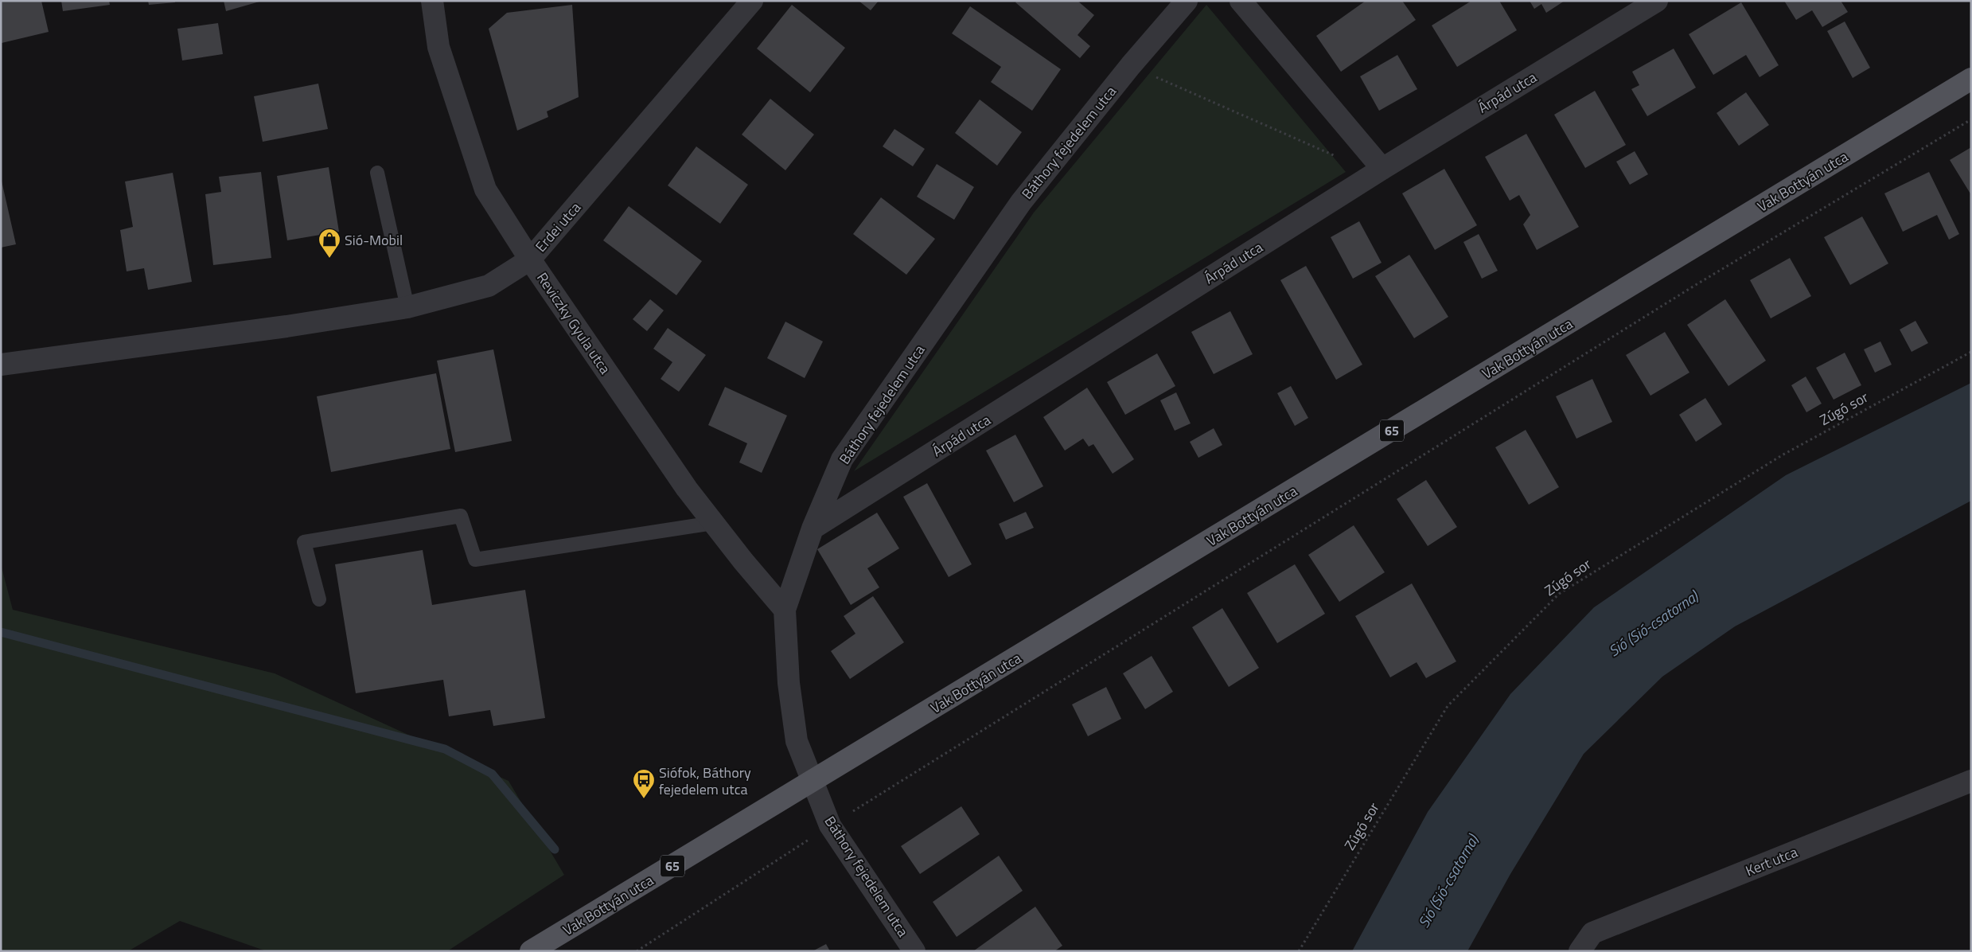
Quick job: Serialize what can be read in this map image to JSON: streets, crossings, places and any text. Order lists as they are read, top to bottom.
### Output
{
  "streets": {
    "main road": ["Vak Bottyán utca", "65"],
    "street": [
      "Árpád utca",
      "Báthory fejedelem utca",
      "Erdei utca",
      "Reviczky Gyula utca",
      "Kert utca"
    ],
    "path": ["Zúgó sor"]
  },
  "crossings": [
    ["Árpád utca", "Báthory fejedelem utca"],
    ["Báthory fejedelem utca", "Vak Bottyán utca"],
    ["Báthory fejedelem utca", "Reviczky Gyula utca"],
    ["Erdei utca", "Reviczky Gyula utca"]
  ],
  "water": ["Sió (Sió-csatorna)"],
  "places": {
    "shop": ["Sió-Mobil"],
    "bus stop": ["Siófok, Báthory fejedelem utca"]
  }
}
